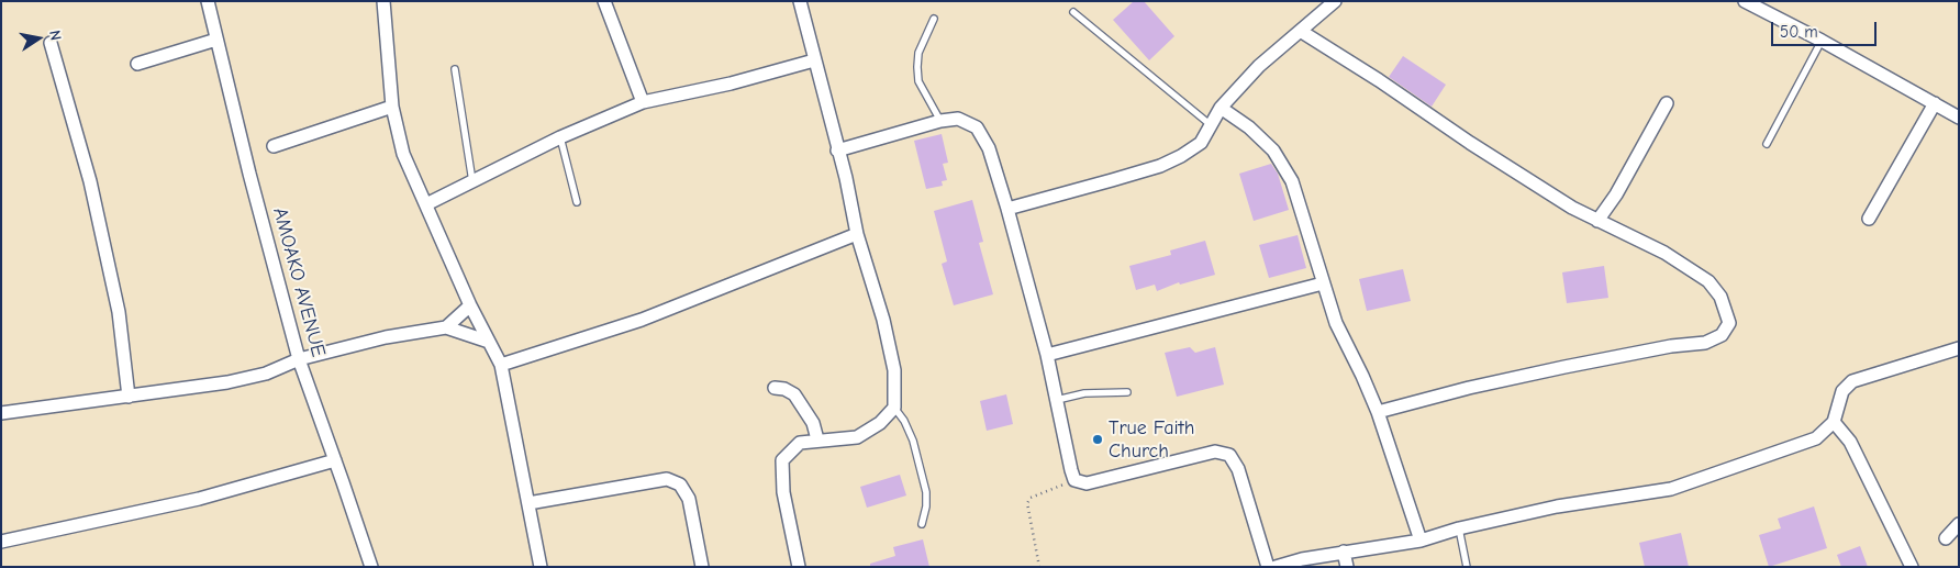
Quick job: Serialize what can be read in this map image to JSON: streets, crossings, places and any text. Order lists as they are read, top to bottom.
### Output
{
  "streets": {
    "street": ["AMOAKO AVENUE"]
  },
  "places": ["True Faith Church"],
  "scale_bar": "50 m",
  "north": "right"
}
